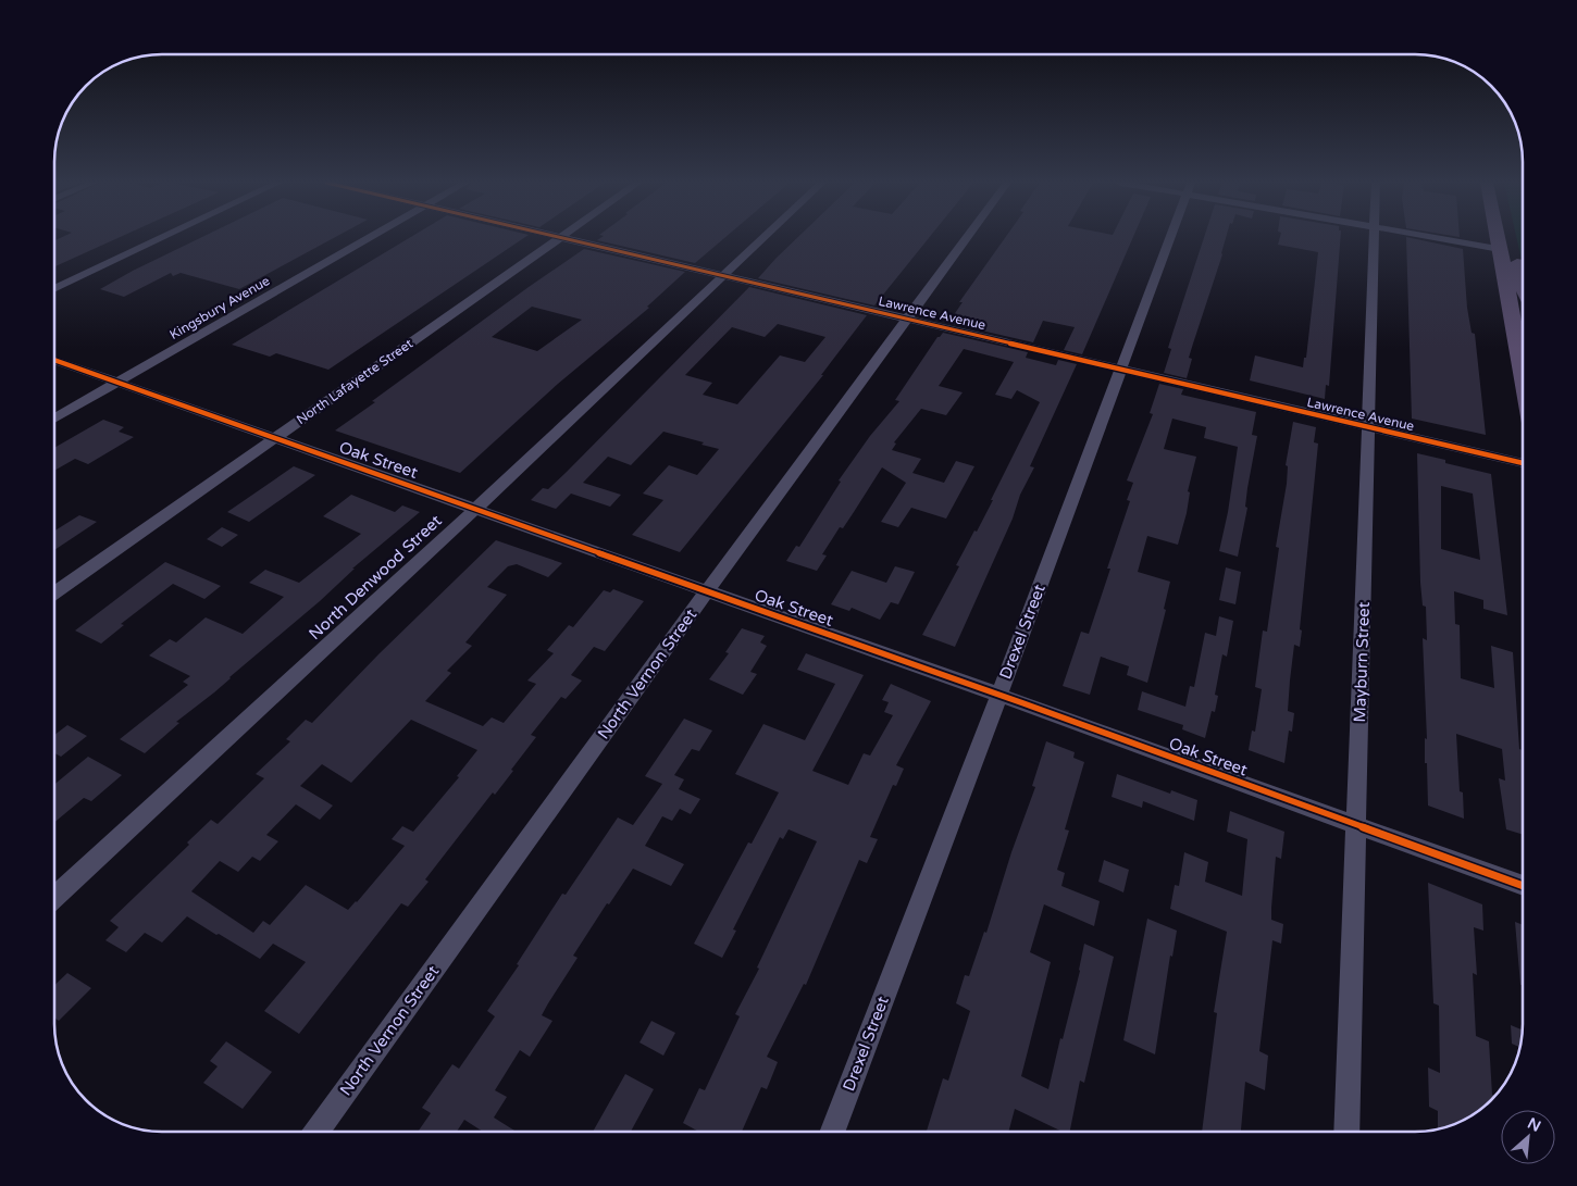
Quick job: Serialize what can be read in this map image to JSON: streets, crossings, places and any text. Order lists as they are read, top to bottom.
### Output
{
  "streets": {
    "street": [
      "Kingsbury Avenue",
      "Lawrence Avenue",
      "North Lafayette Street",
      "Oak Street",
      "North Denwood Street",
      "Drexel Street",
      "Mayburn Street",
      "North Vernon Street"
    ]
  },
  "crossings": [
    ["Kingsbury Avenue", "Oak Street"],
    ["Lawrence Avenue", "North Denwood Street"],
    ["Lawrence Avenue", "Drexel Street"],
    ["Lawrence Avenue", "Mayburn Street"],
    ["Lawrence Avenue", "North Vernon Street"],
    ["North Lafayette Street", "Oak Street"],
    ["Oak Street", "North Denwood Street"],
    ["Oak Street", "Drexel Street"],
    ["Oak Street", "Mayburn Street"],
    ["Oak Street", "North Vernon Street"]
  ],
  "north": "top right"
}
